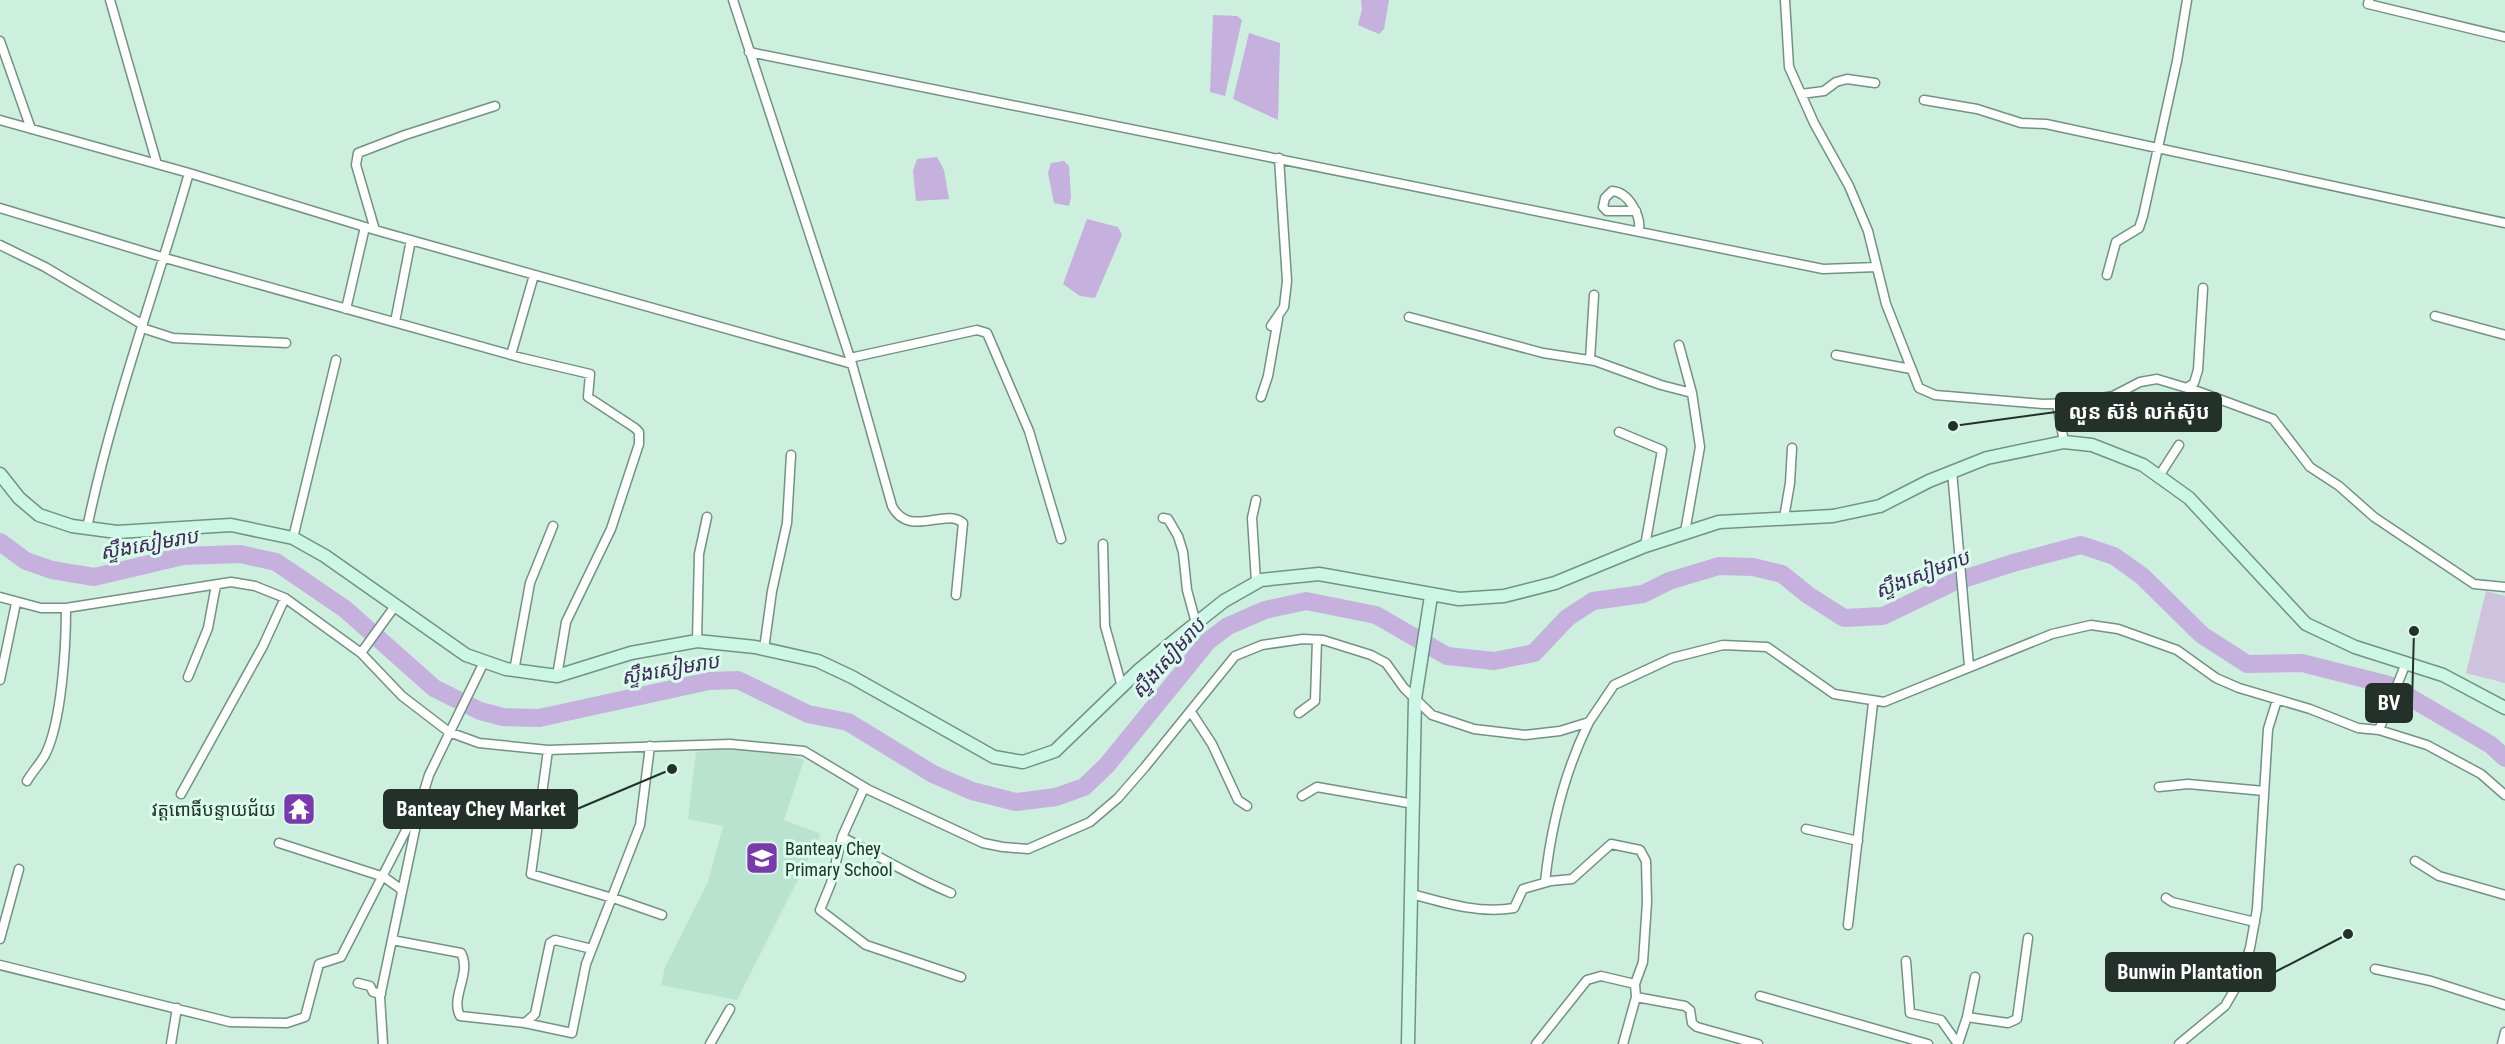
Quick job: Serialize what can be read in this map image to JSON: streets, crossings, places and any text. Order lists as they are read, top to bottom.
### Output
{
  "water": ["ស្ទឹងសៀមរាប"],
  "places": {
    "other": [
      "លួន ស៊ន់ លក់ស៊ុប",
      "BV",
      "Banteay Chey Market",
      "Bunwin Plantation"
    ],
    "temple": ["វត្តពោធិ៍បន្ទាយជ័យ"],
    "school or university": ["Banteay Chey Primary School"]
  }
}
